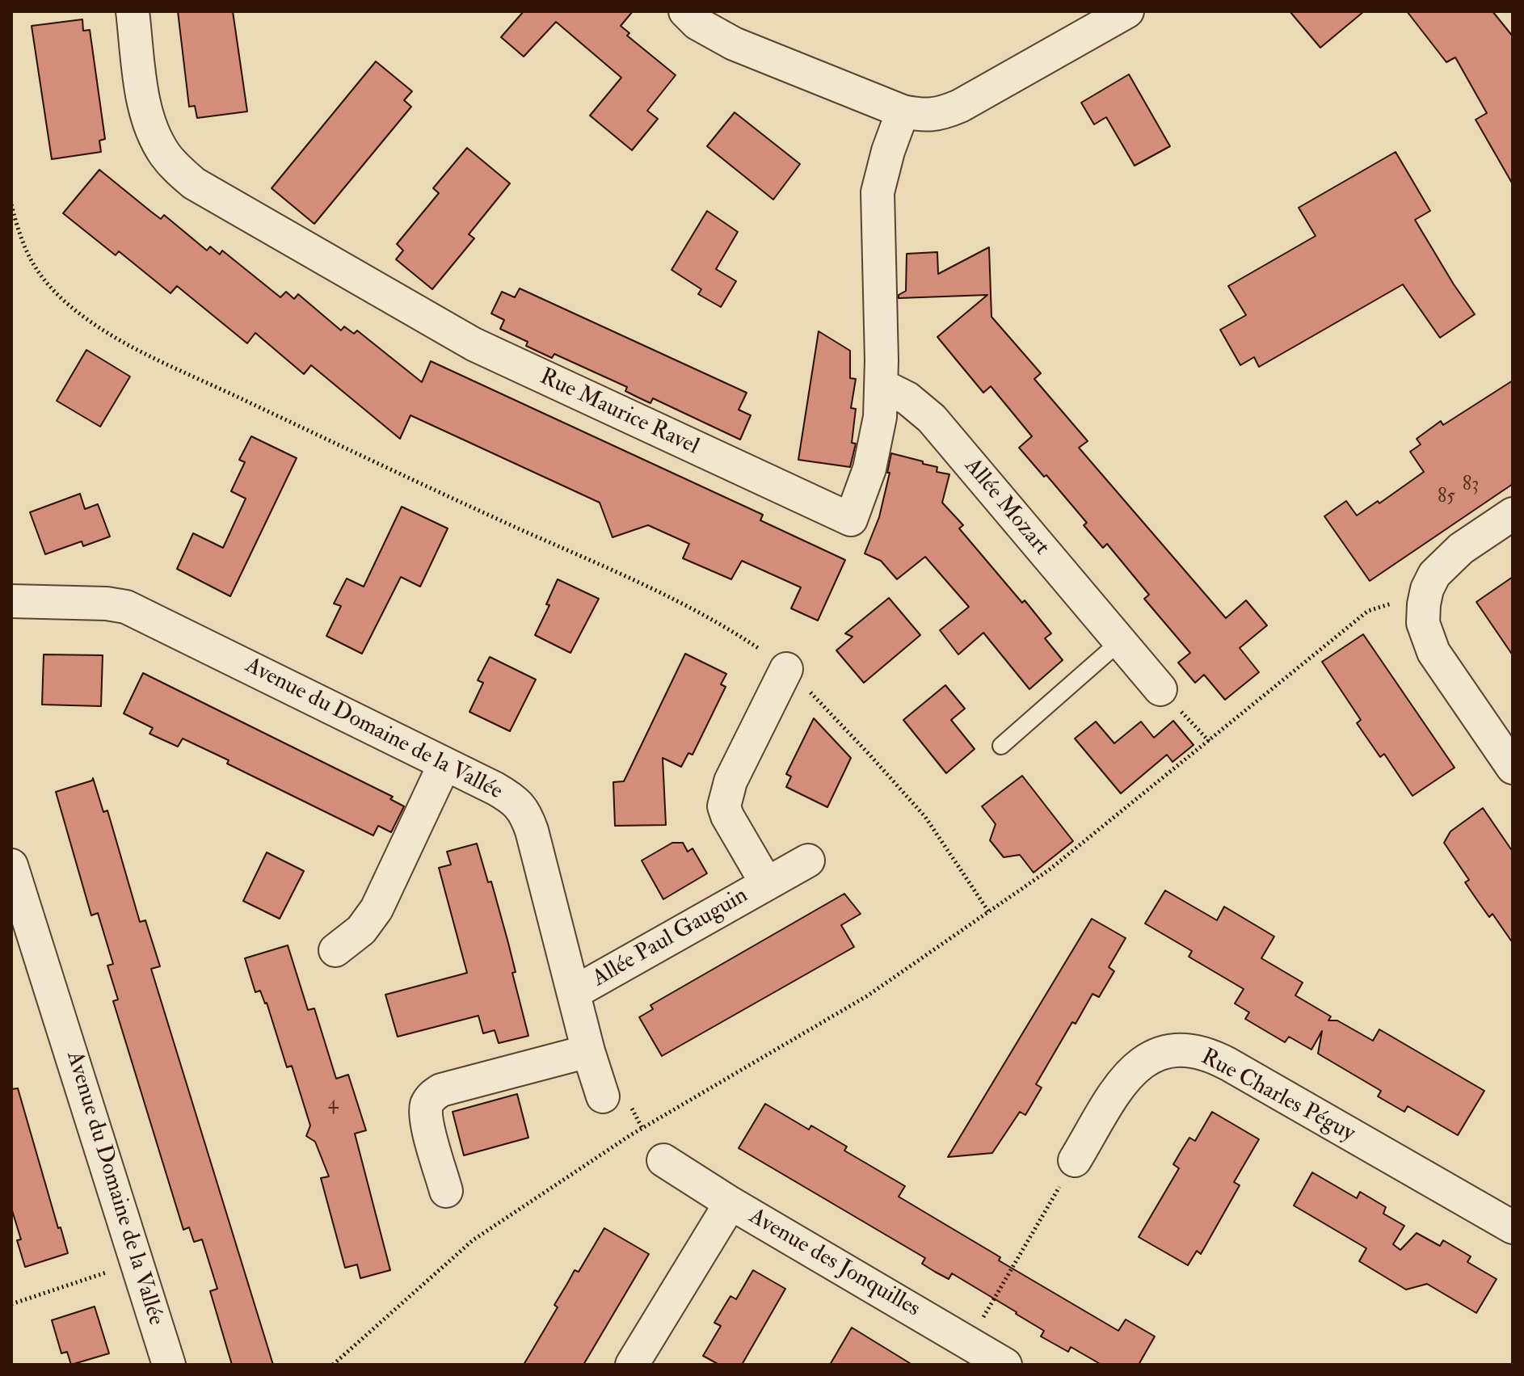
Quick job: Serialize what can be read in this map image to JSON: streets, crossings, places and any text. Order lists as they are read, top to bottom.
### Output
{
  "streets": {
    "street": [
      "Rue Maurice Ravel",
      "Allée Mozart",
      "Avenue du Domaine de la Vallée",
      "Allée Paul Gauguin",
      "Rue Charles Péguy",
      "Avenue des Jonquilles"
    ]
  },
  "crossings": [
    ["Rue Maurice Ravel", "Allée Mozart"],
    ["Avenue du Domaine de la Vallée", "Allée Paul Gauguin"]
  ],
  "house_numbers": ["83", "85", "4"]
}
